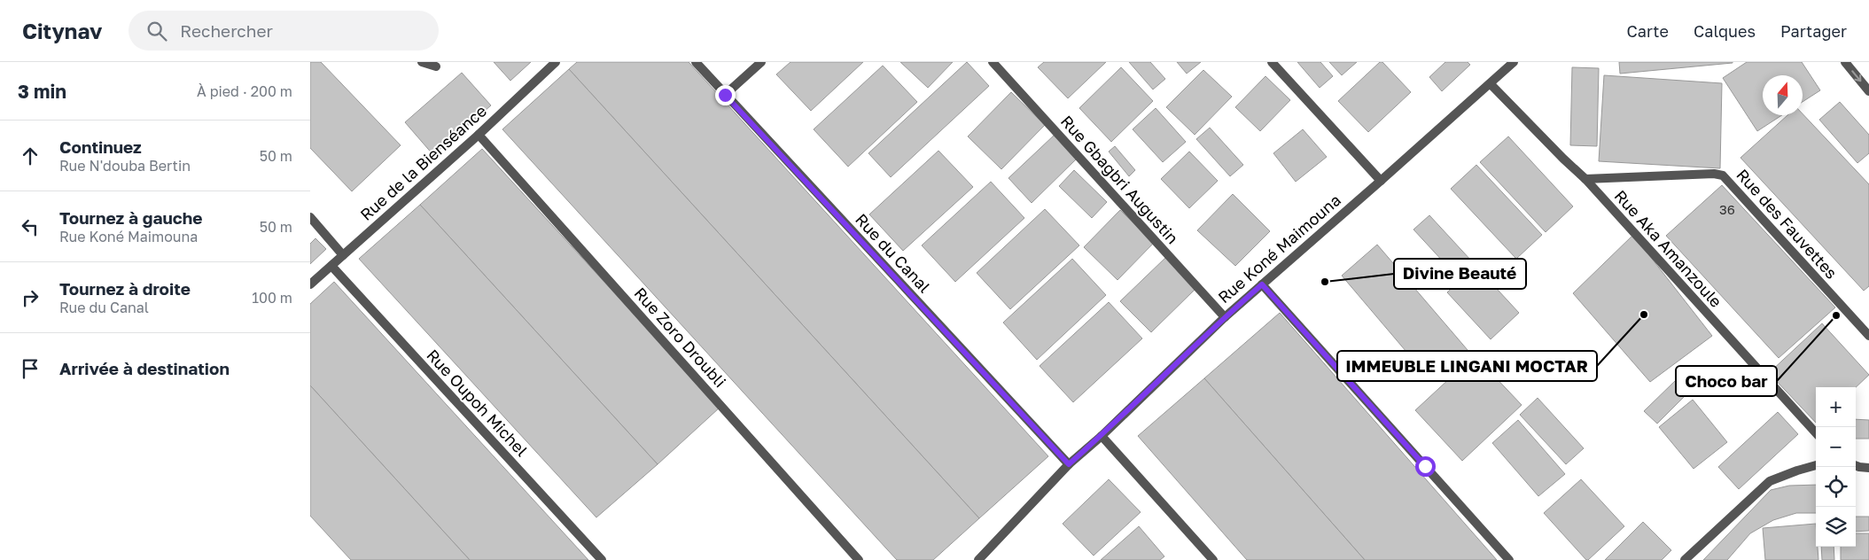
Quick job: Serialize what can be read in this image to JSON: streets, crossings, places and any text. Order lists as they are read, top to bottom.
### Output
{
  "streets": {
    "street": [
      "Rue de la Bienséance",
      "Rue Gbagbri Augustin",
      "Rue des Fauvettes",
      "Rue Koné Maimouna",
      "Rue Aka Amanzoule",
      "Rue du Canal",
      "Rue Zoro Droubli",
      "Rue Oupoh Michel"
    ]
  },
  "crossings": [
    ["Rue de la Bienséance", "Rue Zoro Droubli"],
    ["Rue de la Bienséance", "Rue Oupoh Michel"],
    ["Rue Gbagbri Augustin", "Rue Koné Maimouna"],
    ["Rue des Fauvettes", "Rue Aka Amanzoule"],
    ["Rue Koné Maimouna", "Rue Aka Amanzoule"],
    ["Rue Koné Maimouna", "Rue du Canal"]
  ],
  "places": ["Divine Beauté", "IMMEUBLE LINGANI MOCTAR", "Choco bar"],
  "house_numbers": ["36"],
  "north": "top",
  "page": {
    "header": "Citynav",
    "search": "Rechercher",
    "nav": ["Carte", "Calques", "Partager"],
    "heading": ["3 min", "À pied · 200 m"],
    "list": [
      ["Continuez", "Rue N'douba Bertin", "50 m"],
      ["Tournez à gauche", "Rue Koné Maimouna", "50 m"],
      ["Tournez à droite", "Rue du Canal", "100 m"],
      "Arrivée à destination"
    ],
    "map_buttons": ["+", "−"]
  }
}
